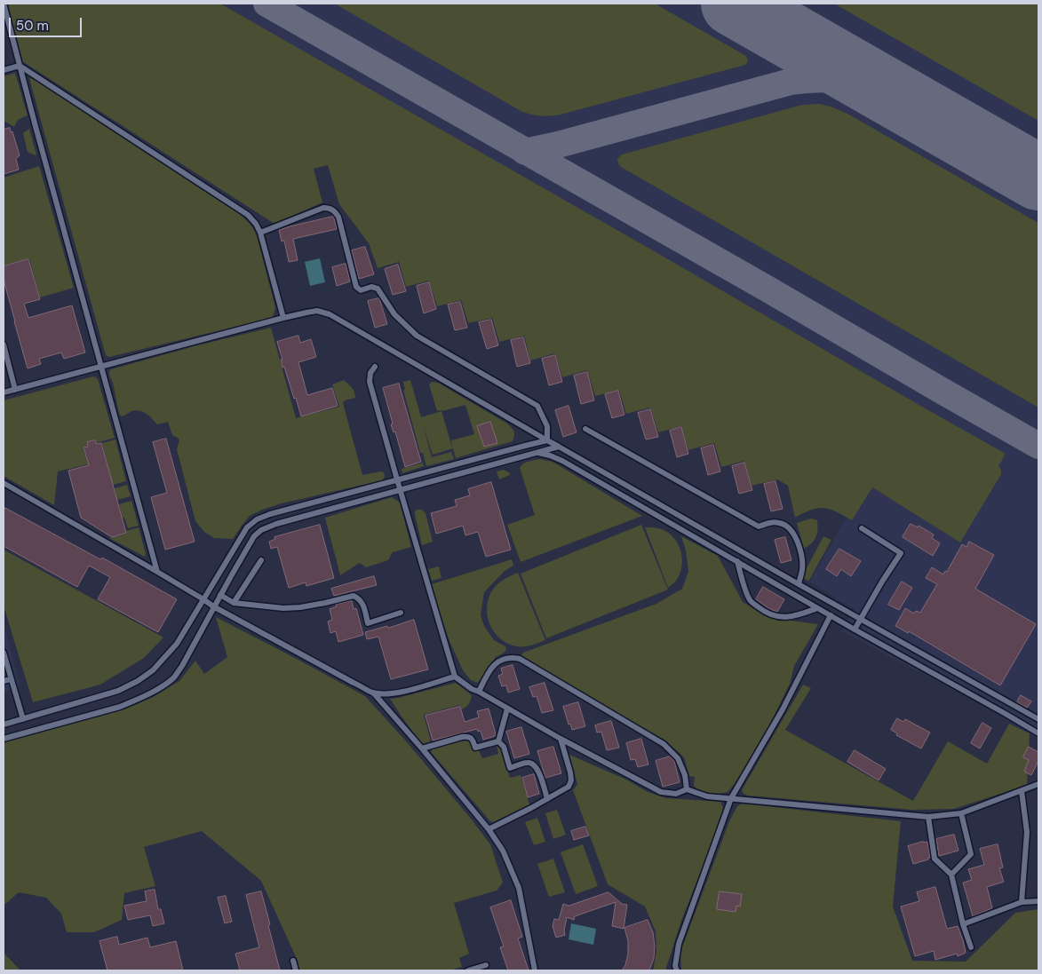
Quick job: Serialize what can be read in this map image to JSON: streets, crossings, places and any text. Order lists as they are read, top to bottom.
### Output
{
  "scale_bar": "50 m"
}
